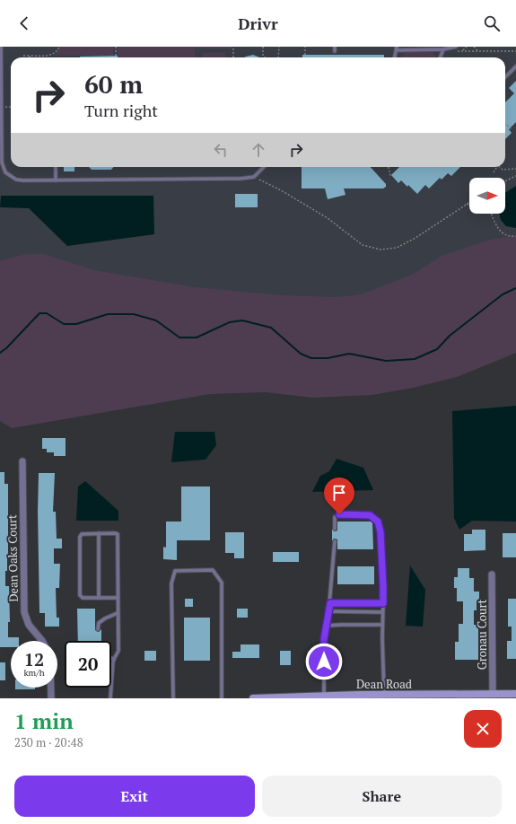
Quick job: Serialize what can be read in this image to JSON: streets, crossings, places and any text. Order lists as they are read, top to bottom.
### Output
{
  "streets": {
    "main road": ["Dean Road"],
    "street": ["Dean Oaks Court", "Gronau Court"]
  },
  "crossings": [
    ["Gronau Court", "Dean Road"]
  ],
  "north": "right",
  "page": {
    "header": "Drivr",
    "turn": ["60 m", "Turn right"],
    "speed": "12 km/h",
    "limit": "20",
    "heading": ["1 min", "230 m · 20:48"],
    "buttons": ["Exit", "Share"]
  }
}
